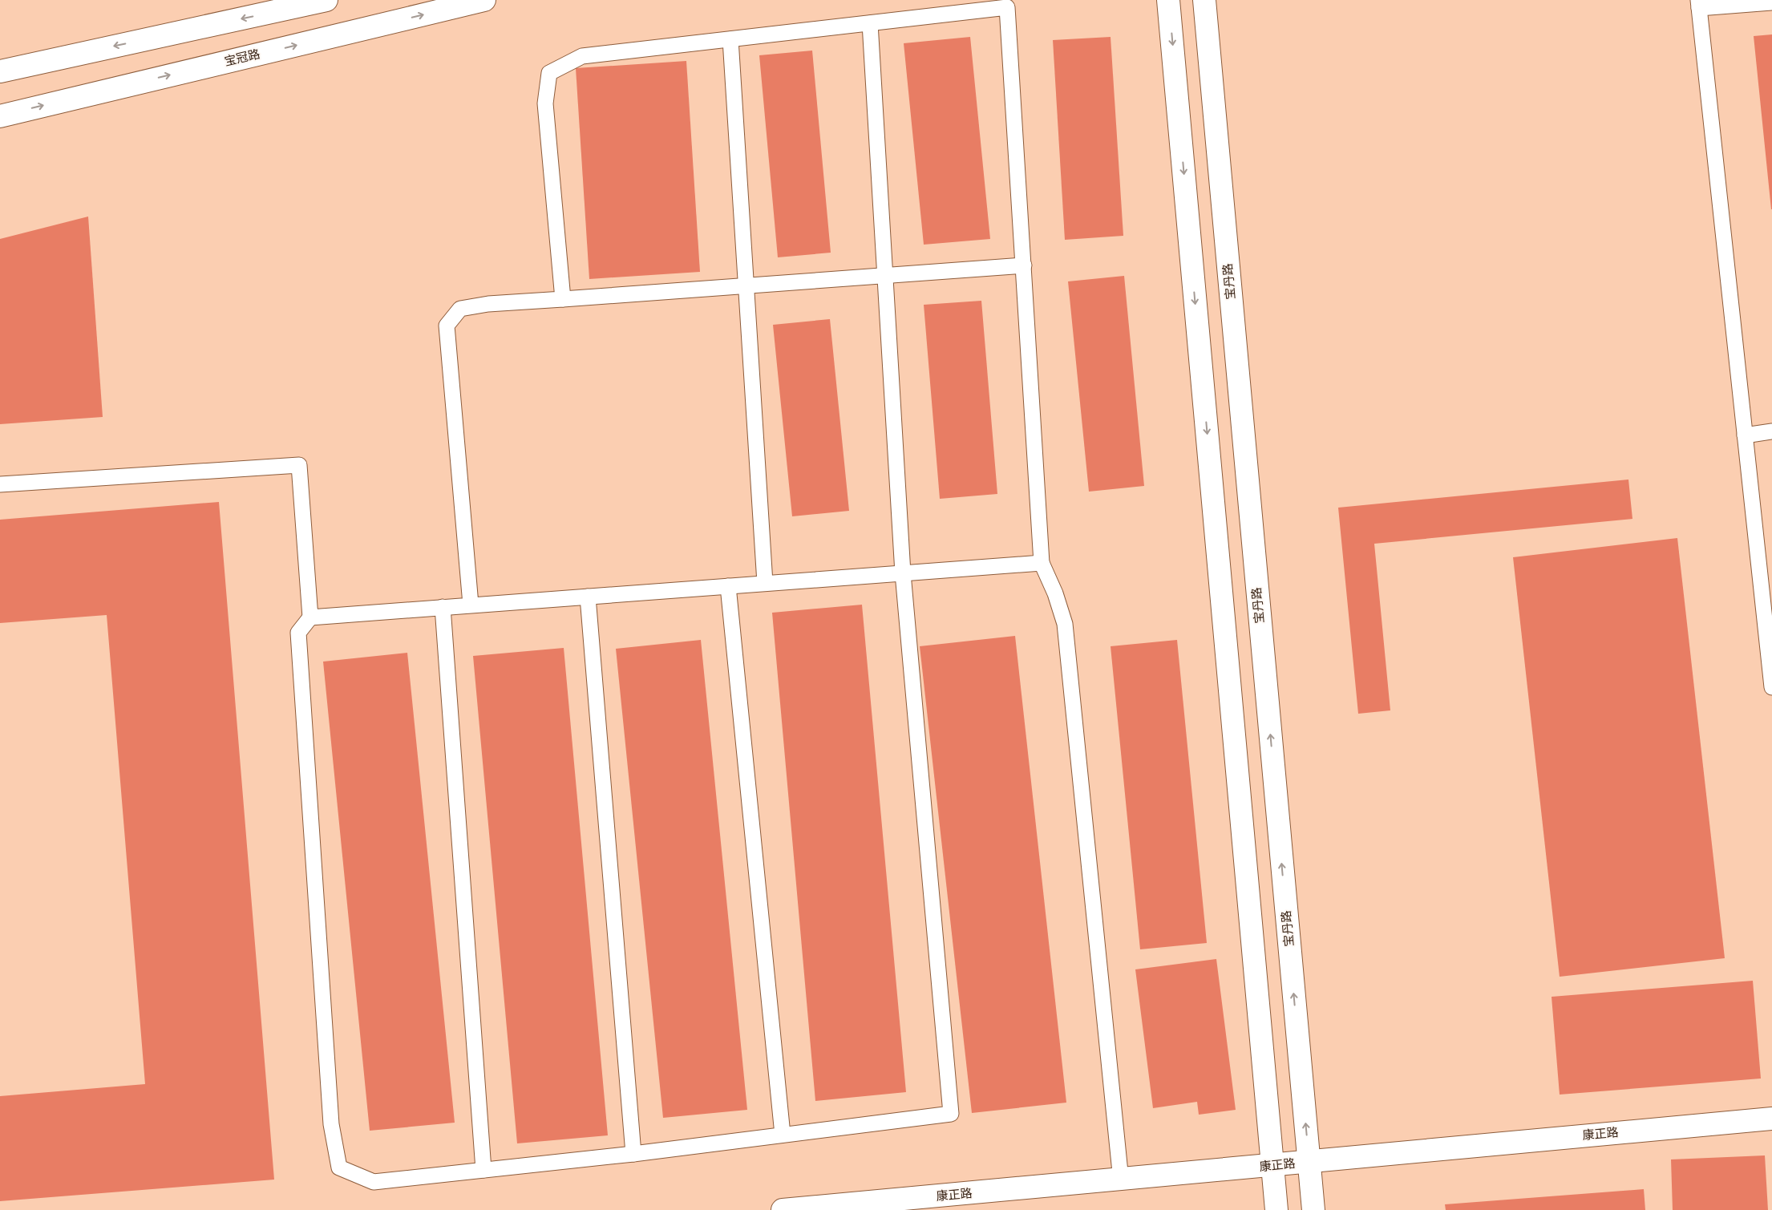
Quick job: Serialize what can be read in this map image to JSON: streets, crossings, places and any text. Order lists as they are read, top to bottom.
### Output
{
  "streets": {
    "street": ["宝冠路", "宝丹路", "康正路"]
  },
  "crossings": [
    ["宝丹路", "康正路"]
  ]
}
